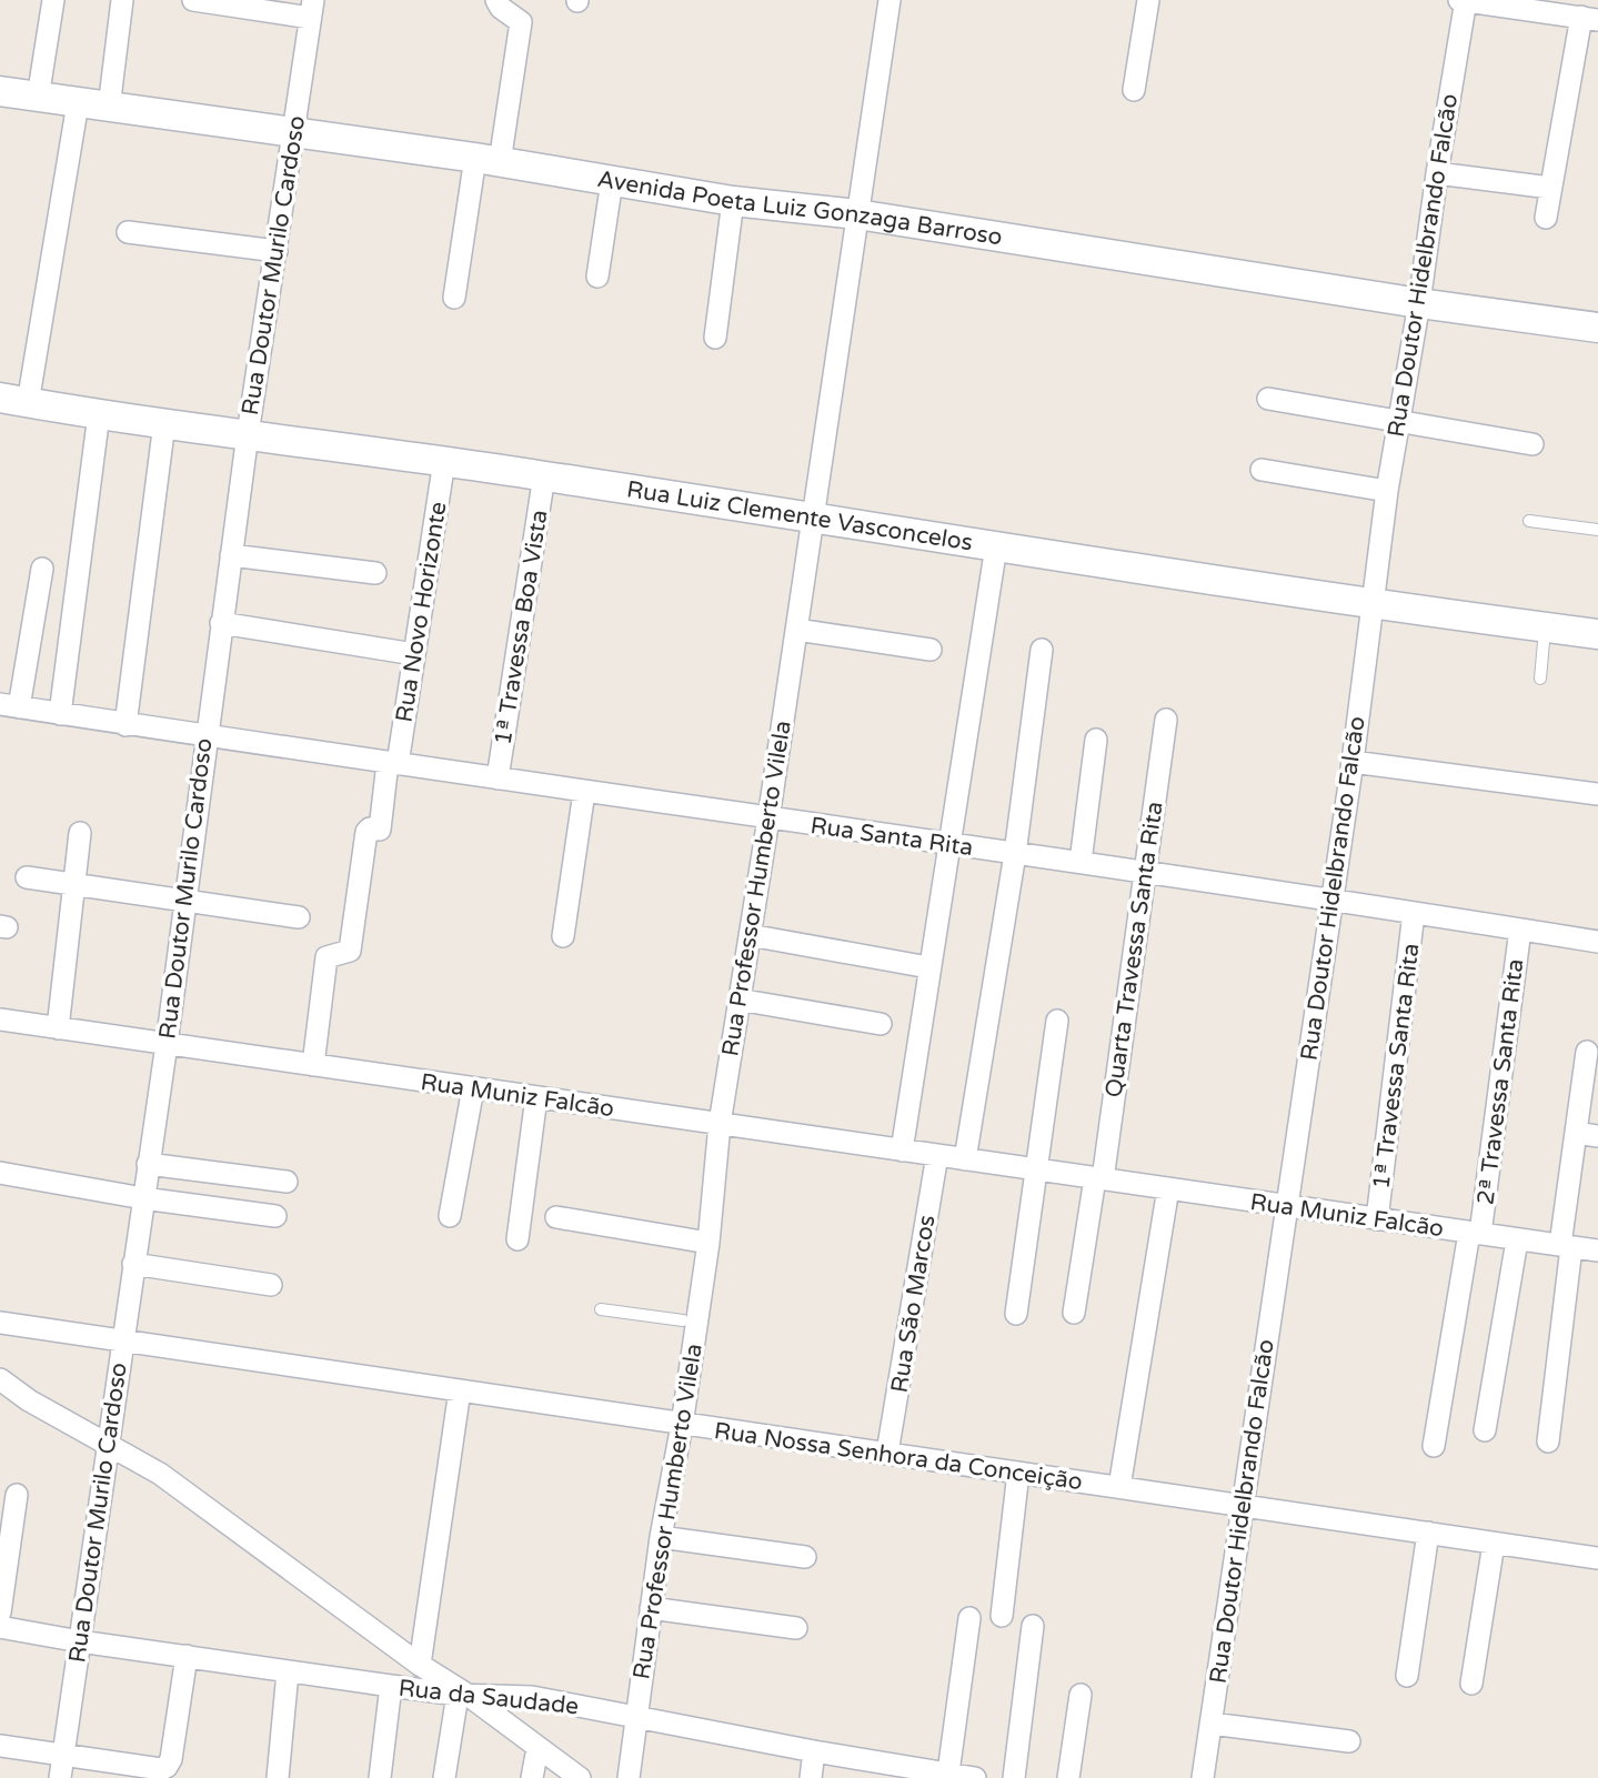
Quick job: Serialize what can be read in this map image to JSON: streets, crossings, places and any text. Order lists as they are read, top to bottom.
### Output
{
  "streets": {
    "street": [
      "Avenida Poeta Luiz Gonzaga Barroso",
      "Rua Doutor Murilo Cardoso",
      "Rua Doutor Hidelbrando Falcão",
      "Rua Luiz Clemente Vasconcelos",
      "Rua Novo Horizonte",
      "1ª Travessa Boa Vista",
      "Rua Santa Rita",
      "Rua Professor Humberto Vilela",
      "Quarta Travessa Santa Rita",
      "1ª Travessa Santa Rita",
      "2ª Travessa Santa Rita",
      "Rua Muniz Falcão",
      "Rua São Marcos",
      "Rua Nossa Senhora da Conceição",
      "Rua da Saudade"
    ]
  },
  "crossings": [
    ["Avenida Poeta Luiz Gonzaga Barroso", "Rua Doutor Murilo Cardoso"],
    ["Avenida Poeta Luiz Gonzaga Barroso", "Rua Doutor Hidelbrando Falcão"],
    ["Avenida Poeta Luiz Gonzaga Barroso", "Rua Professor Humberto Vilela"],
    ["Rua Doutor Murilo Cardoso", "Rua Luiz Clemente Vasconcelos"],
    ["Rua Doutor Murilo Cardoso", "Rua Santa Rita"],
    ["Rua Doutor Murilo Cardoso", "Rua Muniz Falcão"],
    ["Rua Doutor Murilo Cardoso", "Rua Nossa Senhora da Conceição"],
    ["Rua Doutor Murilo Cardoso", "Rua da Saudade"],
    ["Rua Doutor Hidelbrando Falcão", "Rua Luiz Clemente Vasconcelos"],
    ["Rua Doutor Hidelbrando Falcão", "Rua Santa Rita"],
    ["Rua Doutor Hidelbrando Falcão", "Rua Muniz Falcão"],
    ["Rua Doutor Hidelbrando Falcão", "Rua Nossa Senhora da Conceição"],
    ["Rua Luiz Clemente Vasconcelos", "Rua Novo Horizonte"],
    ["Rua Luiz Clemente Vasconcelos", "1ª Travessa Boa Vista"],
    ["Rua Luiz Clemente Vasconcelos", "Rua Professor Humberto Vilela"],
    ["Rua Novo Horizonte", "Rua Santa Rita"],
    ["Rua Novo Horizonte", "Rua Muniz Falcão"],
    ["1ª Travessa Boa Vista", "Rua Santa Rita"],
    ["Rua Santa Rita", "Rua Professor Humberto Vilela"],
    ["Rua Santa Rita", "Quarta Travessa Santa Rita"],
    ["Rua Santa Rita", "1ª Travessa Santa Rita"],
    ["Rua Santa Rita", "2ª Travessa Santa Rita"],
    ["Rua Professor Humberto Vilela", "Rua Muniz Falcão"],
    ["Rua Professor Humberto Vilela", "Rua Nossa Senhora da Conceição"],
    ["Rua Professor Humberto Vilela", "Rua da Saudade"],
    ["Quarta Travessa Santa Rita", "Rua Muniz Falcão"],
    ["1ª Travessa Santa Rita", "Rua Muniz Falcão"],
    ["2ª Travessa Santa Rita", "Rua Muniz Falcão"],
    ["Rua Muniz Falcão", "Rua São Marcos"],
    ["Rua São Marcos", "Rua Nossa Senhora da Conceição"]
  ]
}
